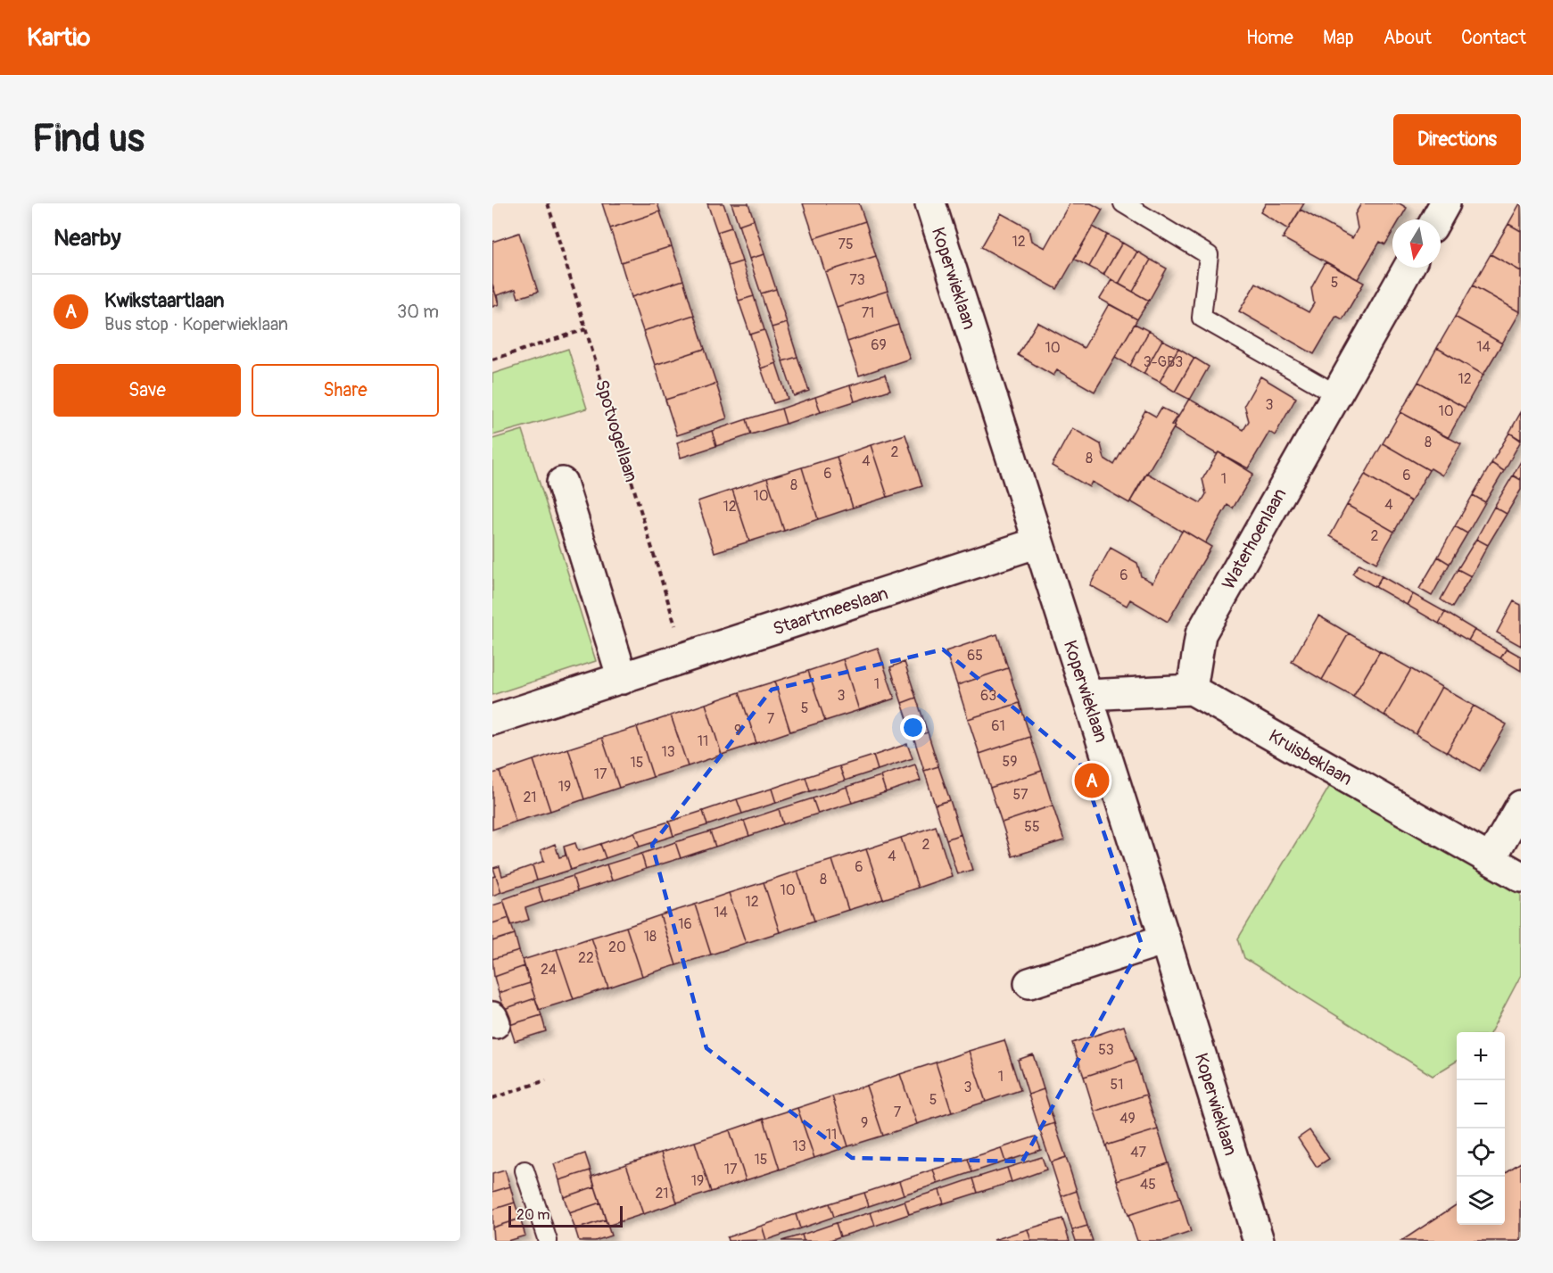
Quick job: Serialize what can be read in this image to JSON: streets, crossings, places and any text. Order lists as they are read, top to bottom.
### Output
{
  "streets": {
    "street": [
      "Koperwieklaan",
      "Waterhoenlaan",
      "Staartmeeslaan",
      "Kruisbeklaan"
    ],
    "path": ["Spotvogellaan"]
  },
  "crossings": [
    ["Koperwieklaan", "Staartmeeslaan"],
    ["Spotvogellaan", "Staartmeeslaan"],
    ["Waterhoenlaan", "Kruisbeklaan"]
  ],
  "house_numbers": [
    "12",
    "75",
    "73",
    "5",
    "71",
    "69",
    "14",
    "10",
    "3-GB3",
    "12",
    "3",
    "10",
    "8",
    "2",
    "8",
    "4",
    "6",
    "6",
    "1",
    "8",
    "10",
    "4",
    "12",
    "2",
    "6",
    "65",
    "1",
    "3",
    "63",
    "5",
    "7",
    "61",
    "9",
    "11",
    "13",
    "59",
    "15",
    "17",
    "19",
    "57",
    "21",
    "55",
    "2",
    "4",
    "6",
    "8",
    "10",
    "12",
    "14",
    "16",
    "18",
    "20",
    "22",
    "24",
    "53",
    "1",
    "51",
    "3",
    "5",
    "7",
    "49",
    "9",
    "11",
    "13",
    "47",
    "15",
    "17",
    "19",
    "45",
    "21"
  ],
  "scale_bar": "20 m",
  "north": "bottom",
  "page": {
    "header": "Kartio",
    "nav": [
      "Home",
      "Map",
      "About",
      "Contact"
    ],
    "buttons": [
      "Directions",
      ["Save", "Share"]
    ],
    "title": "Find us",
    "heading": "Nearby",
    "list": [
      {
        "mark": "A",
        "name": "Kwikstaartlaan",
        "note": "Bus stop · Koperwieklaan",
        "value": "30 m"
      }
    ],
    "pins": "A",
    "map_buttons": ["+", "−"],
    "scale": "20 m"
  }
}
